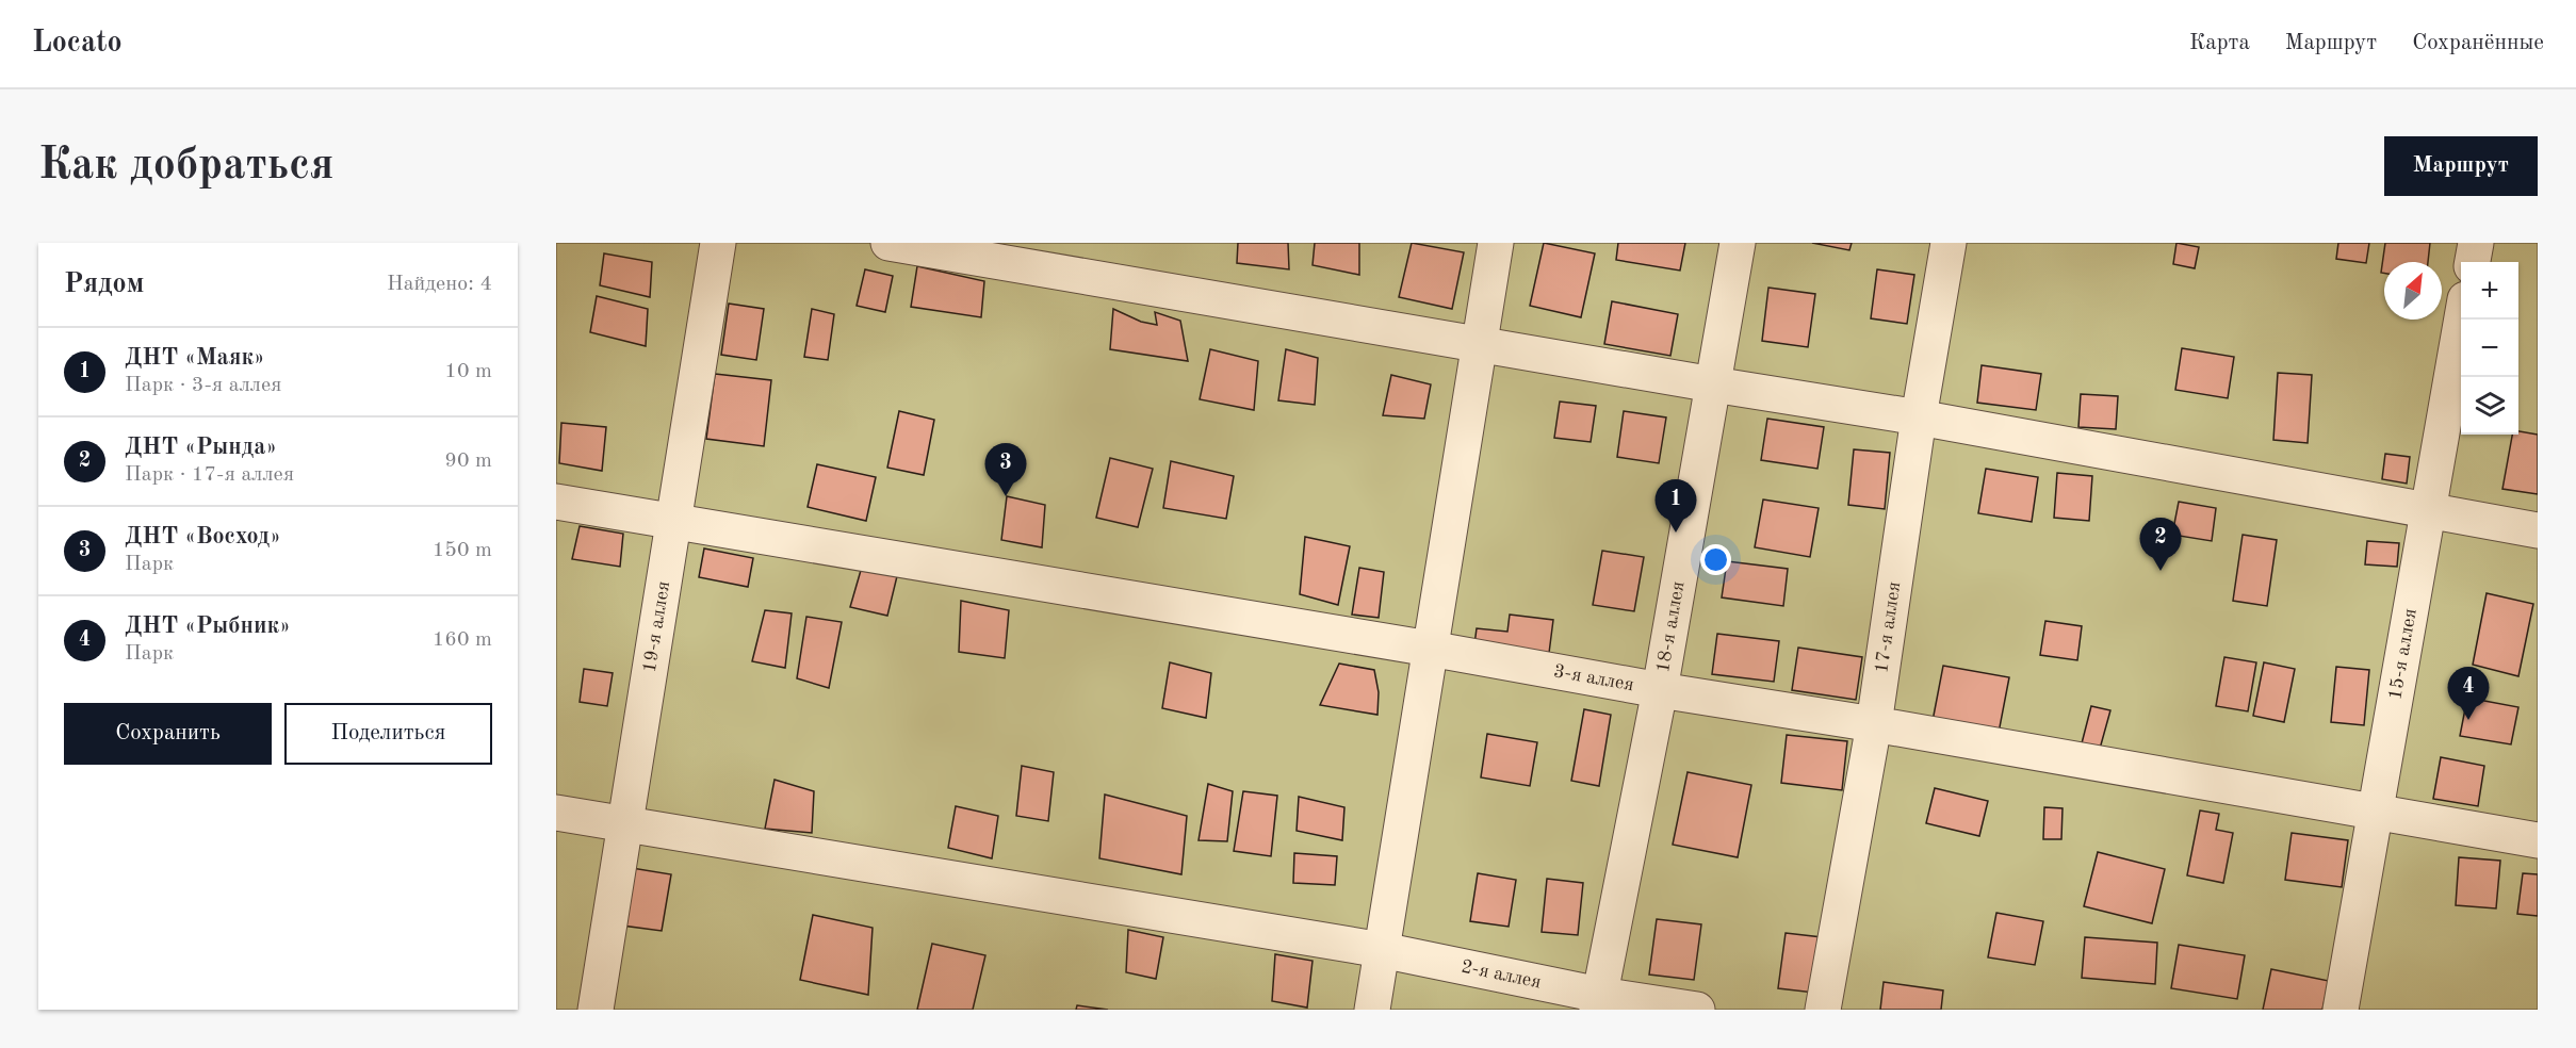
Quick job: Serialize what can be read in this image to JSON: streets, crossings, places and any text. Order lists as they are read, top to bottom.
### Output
{
  "streets": {
    "street": [
      "19-я аллея",
      "17-я аллея",
      "18-я аллея",
      "15-я аллея",
      "3-я аллея",
      "2-я аллея"
    ]
  },
  "crossings": [
    ["19-я аллея", "3-я аллея"],
    ["19-я аллея", "2-я аллея"],
    ["17-я аллея", "3-я аллея"],
    ["18-я аллея", "3-я аллея"],
    ["18-я аллея", "2-я аллея"],
    ["15-я аллея", "3-я аллея"]
  ],
  "north": "top right",
  "page": {
    "header": "Locato",
    "nav": ["Карта", "Маршрут", "Сохранённые"],
    "buttons": [
      "Маршрут",
      ["Сохранить", "Поделиться"]
    ],
    "title": "Как добраться",
    "heading": ["Рядом", "Найдено: 4"],
    "map_buttons": ["+", "−"],
    "list": [
      {
        "mark": "1",
        "name": "ДНТ «Маяк»",
        "note": "Парк · 3-я аллея",
        "value": "10 m"
      },
      {
        "mark": "2",
        "name": "ДНТ «Рында»",
        "note": "Парк · 17-я аллея",
        "value": "90 m"
      },
      {
        "mark": "3",
        "name": "ДНТ «Восход»",
        "note": "Парк",
        "value": "150 m"
      },
      {
        "mark": "4",
        "name": "ДНТ «Рыбник»",
        "note": "Парк",
        "value": "160 m"
      }
    ],
    "pins": [
      "3",
      "1",
      "2",
      "4"
    ]
  }
}
